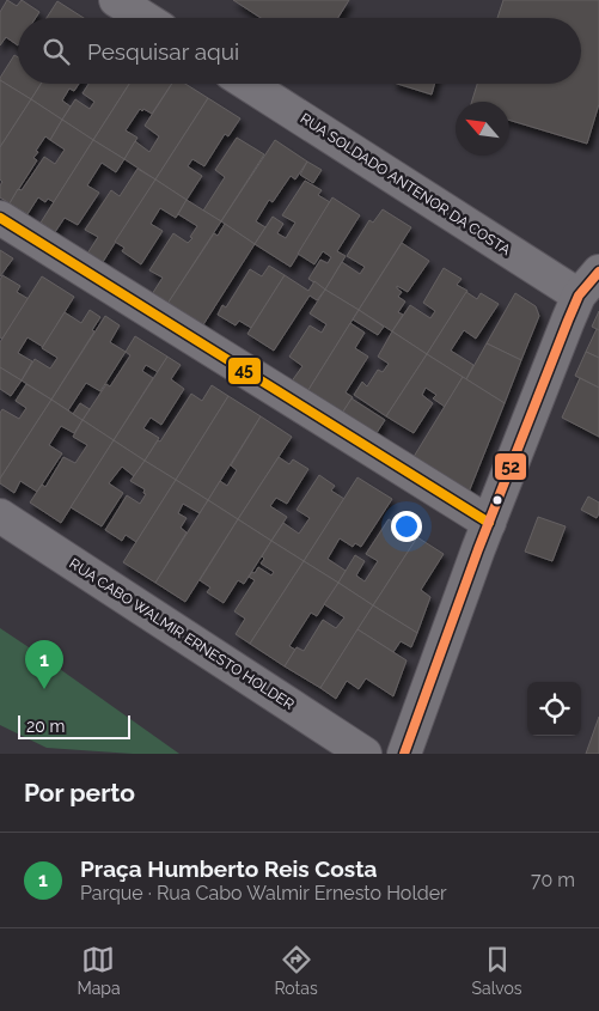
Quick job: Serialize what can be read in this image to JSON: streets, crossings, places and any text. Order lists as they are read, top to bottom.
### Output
{
  "streets": {
    "street": ["RUA SOLDADO ANTENOR DA COSTA", "RUA CABO WALMIR ERNESTO HOLDER"]
  },
  "lines": ["transit line 45", "transit line 52"],
  "scale_bar": "20 m",
  "north": "top left",
  "page": {
    "search": "Pesquisar aqui",
    "pins": "1",
    "scale": "20 m",
    "heading": "Por perto",
    "list": [
      {
        "mark": "1",
        "name": "Praça Humberto Reis Costa",
        "note": "Parque · Rua Cabo Walmir Ernesto Holder",
        "value": "70 m"
      }
    ],
    "nav": ["Mapa", "Rotas", "Salvos"]
  }
}
